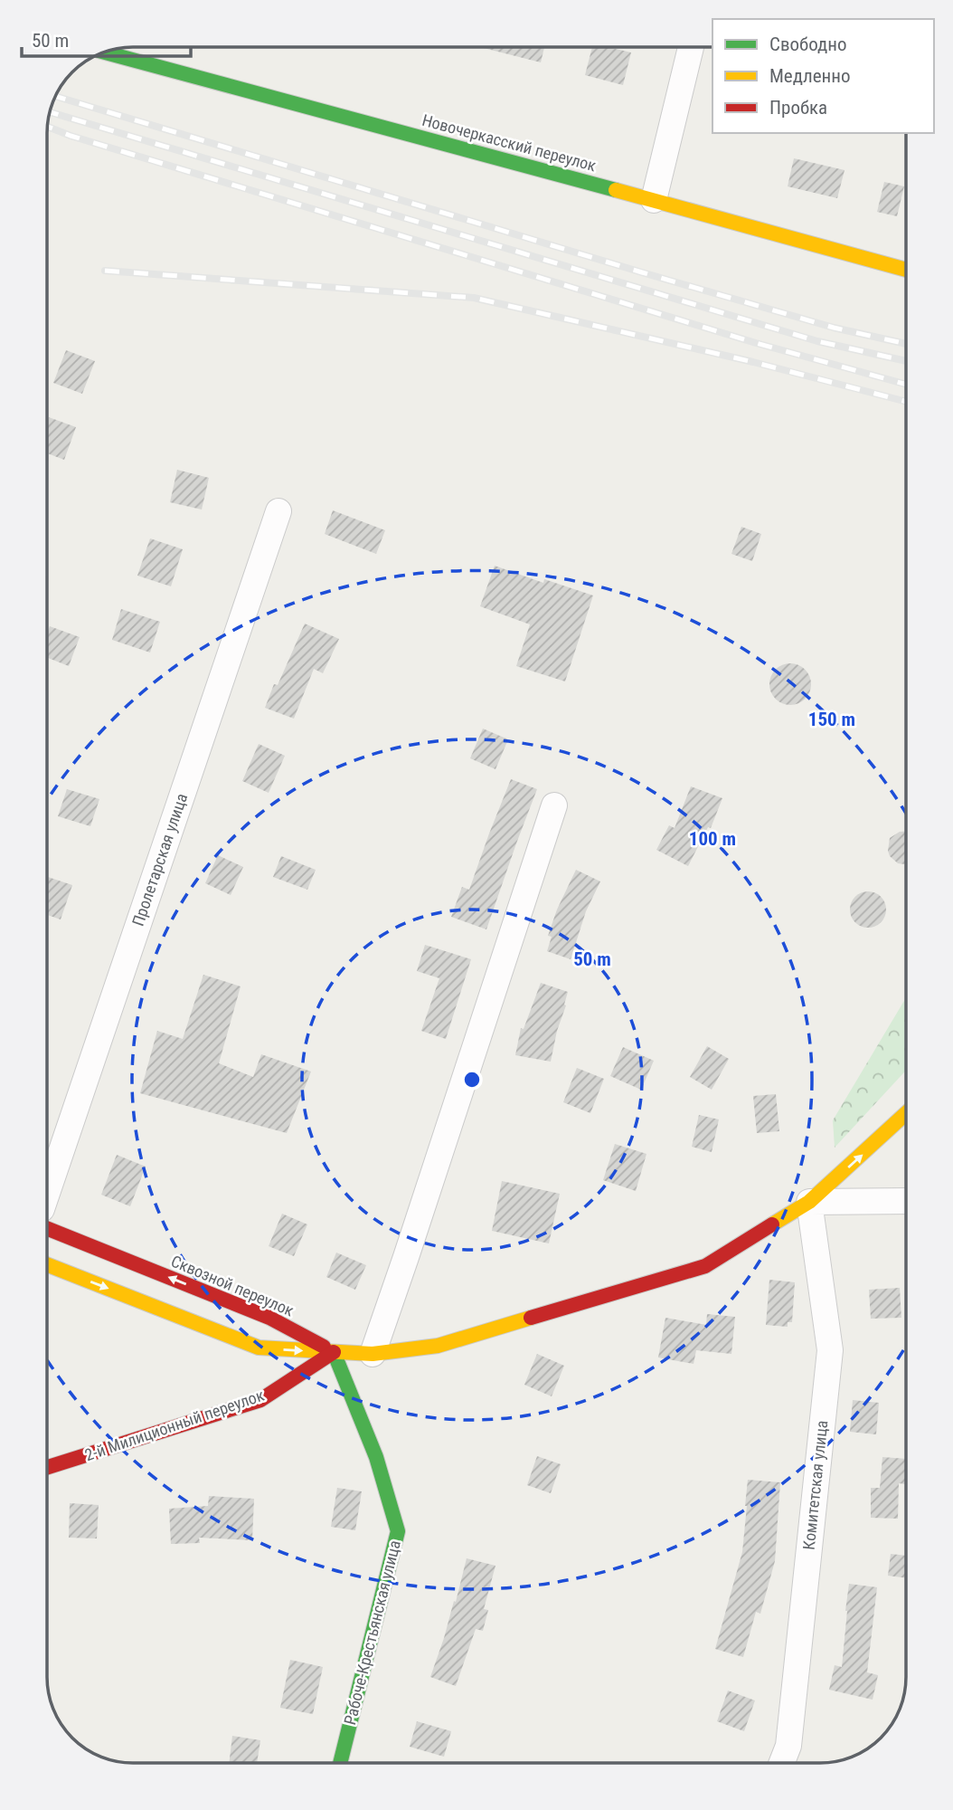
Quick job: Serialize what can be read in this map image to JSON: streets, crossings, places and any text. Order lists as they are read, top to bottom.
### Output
{
  "streets": {
    "street": [
      "Новочеркасский переулок",
      "Пролетарская улица",
      "Сквозной переулок",
      "2-й Милиционный переулок",
      "Комитетская улица",
      "Рабоче-Крестьянская улица"
    ]
  },
  "crossings": [
    ["Сквозной переулок", "2-й Милиционный переулок"],
    ["Сквозной переулок", "Рабоче-Крестьянская улица"],
    ["2-й Милиционный переулок", "Рабоче-Крестьянская улица"]
  ],
  "legend": ["Свободно", "Медленно", "Пробка"],
  "scale_bar": "50 m",
  "rings": ["150 m", "100 m", "50 m"]
}
